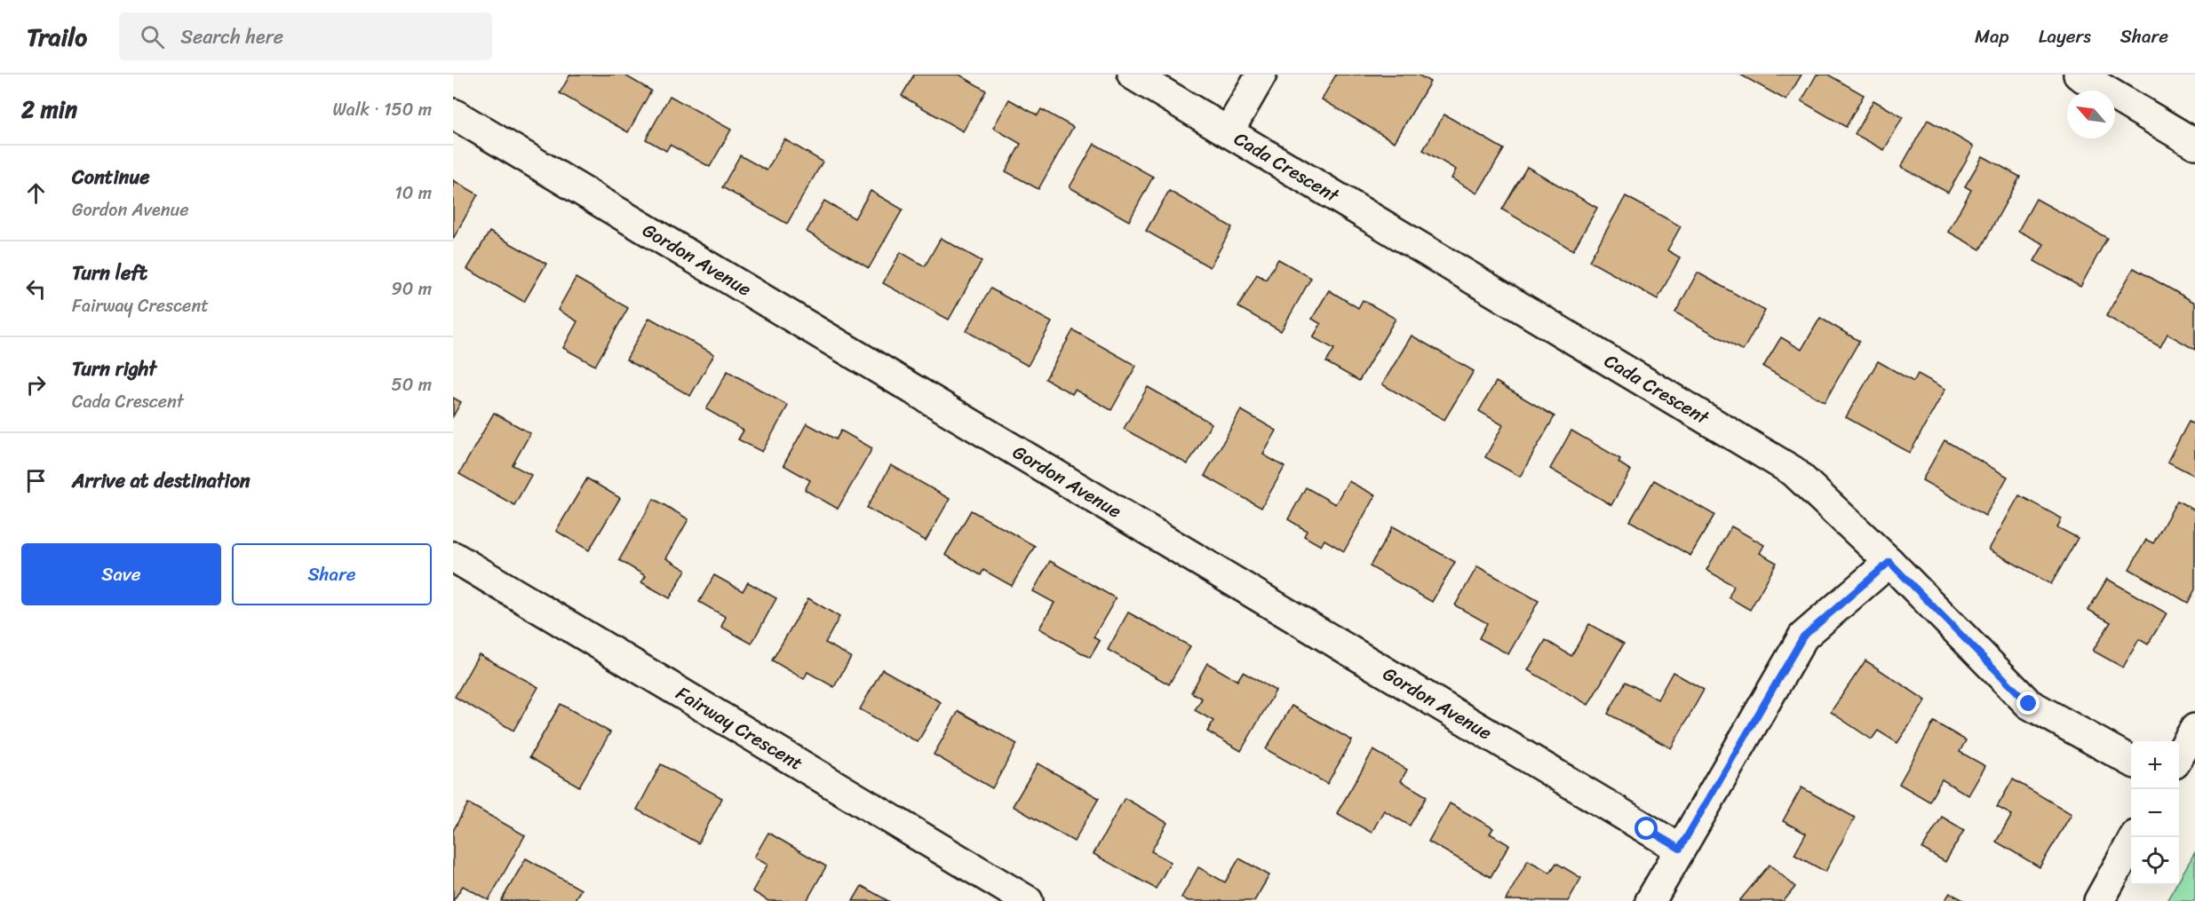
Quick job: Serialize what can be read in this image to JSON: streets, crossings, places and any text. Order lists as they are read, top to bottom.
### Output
{
  "streets": {
    "street": ["Cada Crescent", "Gordon Avenue", "Fairway Crescent"]
  },
  "north": "top left",
  "page": {
    "header": "Trailo",
    "search": "Search here",
    "nav": ["Map", "Layers", "Share"],
    "heading": ["2 min", "Walk · 150 m"],
    "list": [
      ["Continue", "Gordon Avenue", "10 m"],
      ["Turn left", "Fairway Crescent", "90 m"],
      ["Turn right", "Cada Crescent", "50 m"],
      "Arrive at destination"
    ],
    "buttons": ["Save", "Share"],
    "map_buttons": ["+", "−"]
  }
}
